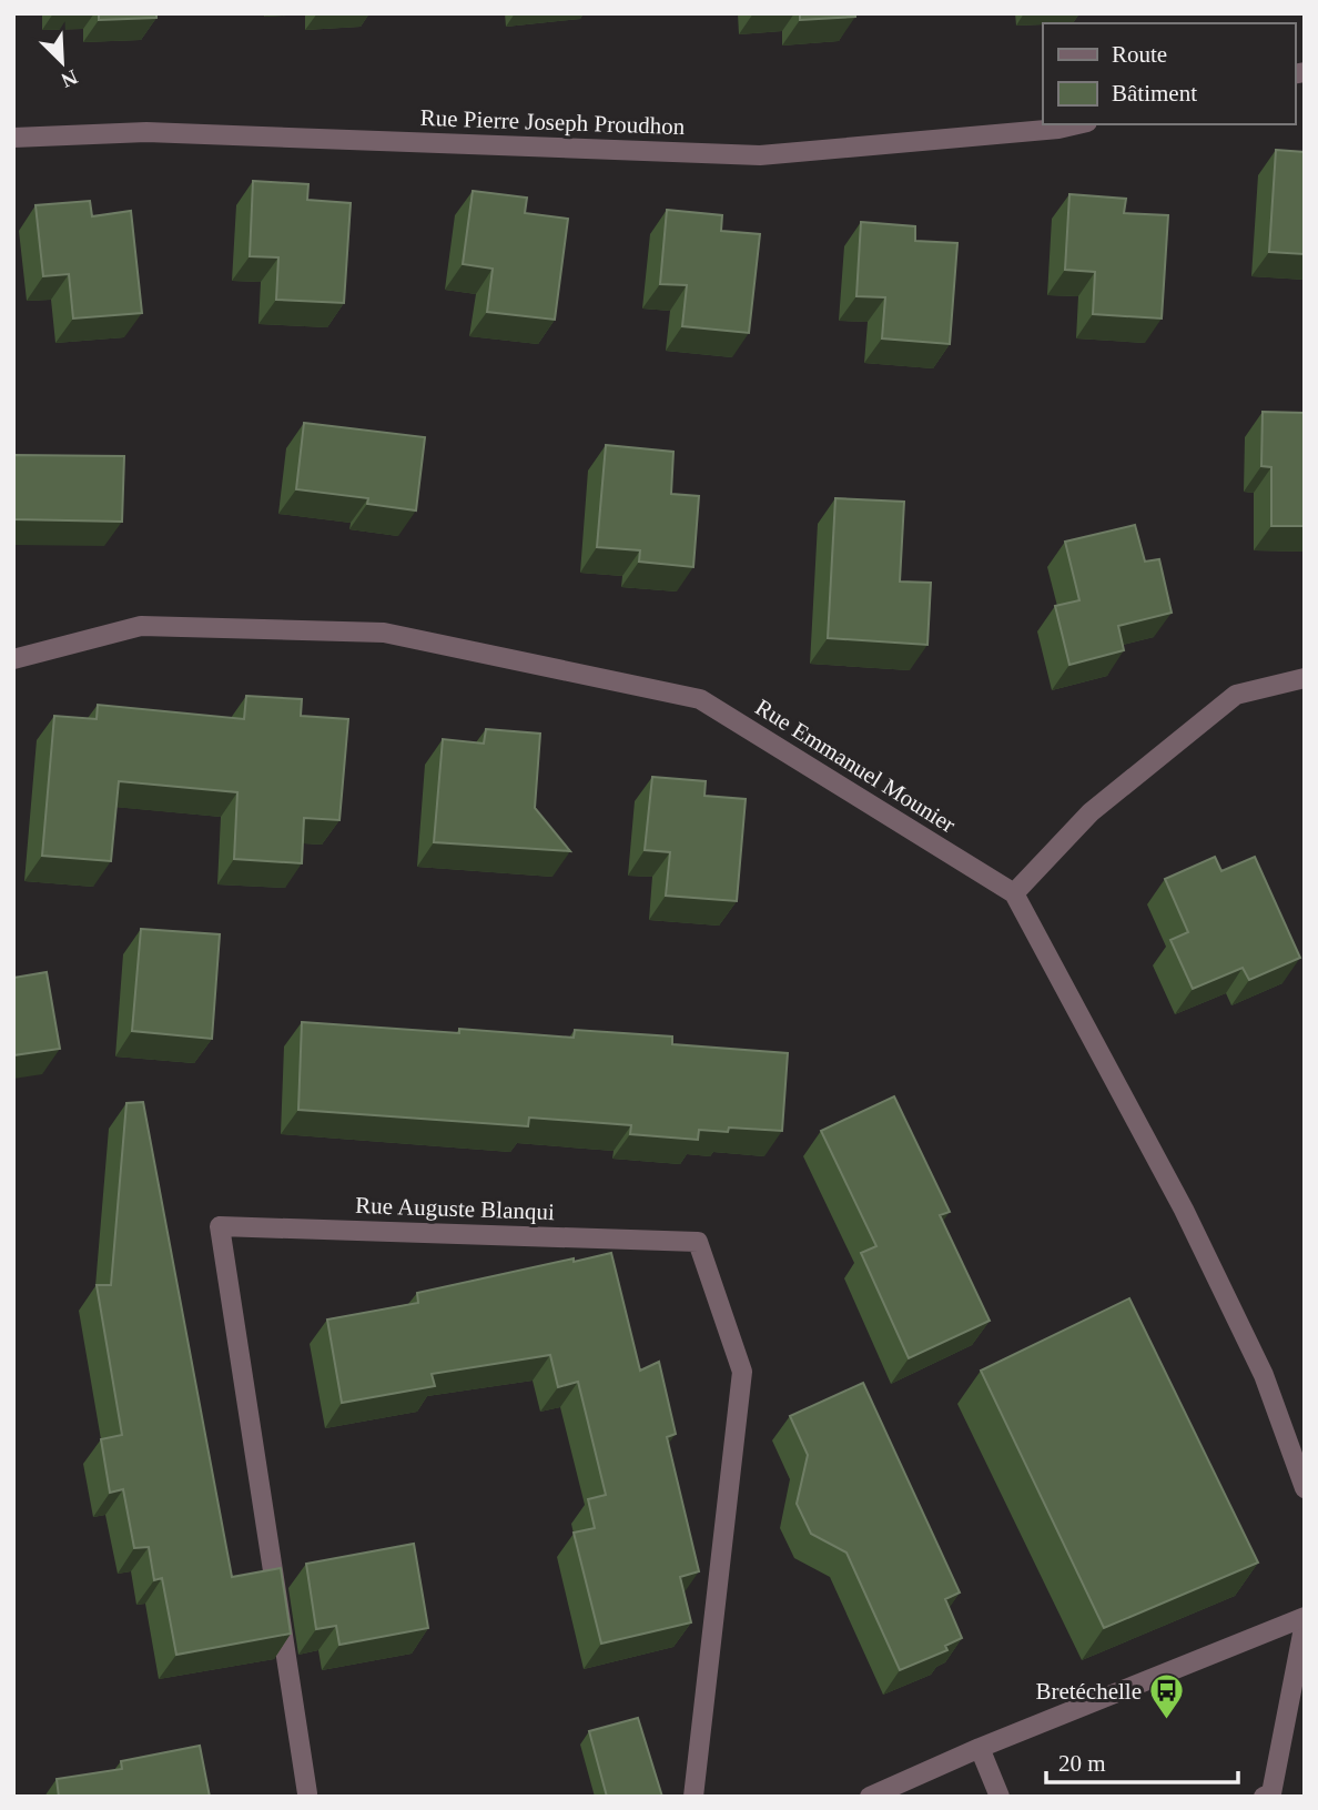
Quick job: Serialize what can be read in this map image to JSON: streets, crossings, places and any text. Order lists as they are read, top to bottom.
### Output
{
  "streets": {
    "street": ["Rue Pierre Joseph Proudhon", "Rue Emmanuel Mounier", "Rue Auguste Blanqui"]
  },
  "places": {
    "bus stop": ["Bretéchelle"]
  },
  "legend": ["Route", "Bâtiment"],
  "scale_bar": "20 m",
  "north": "bottom right"
}
